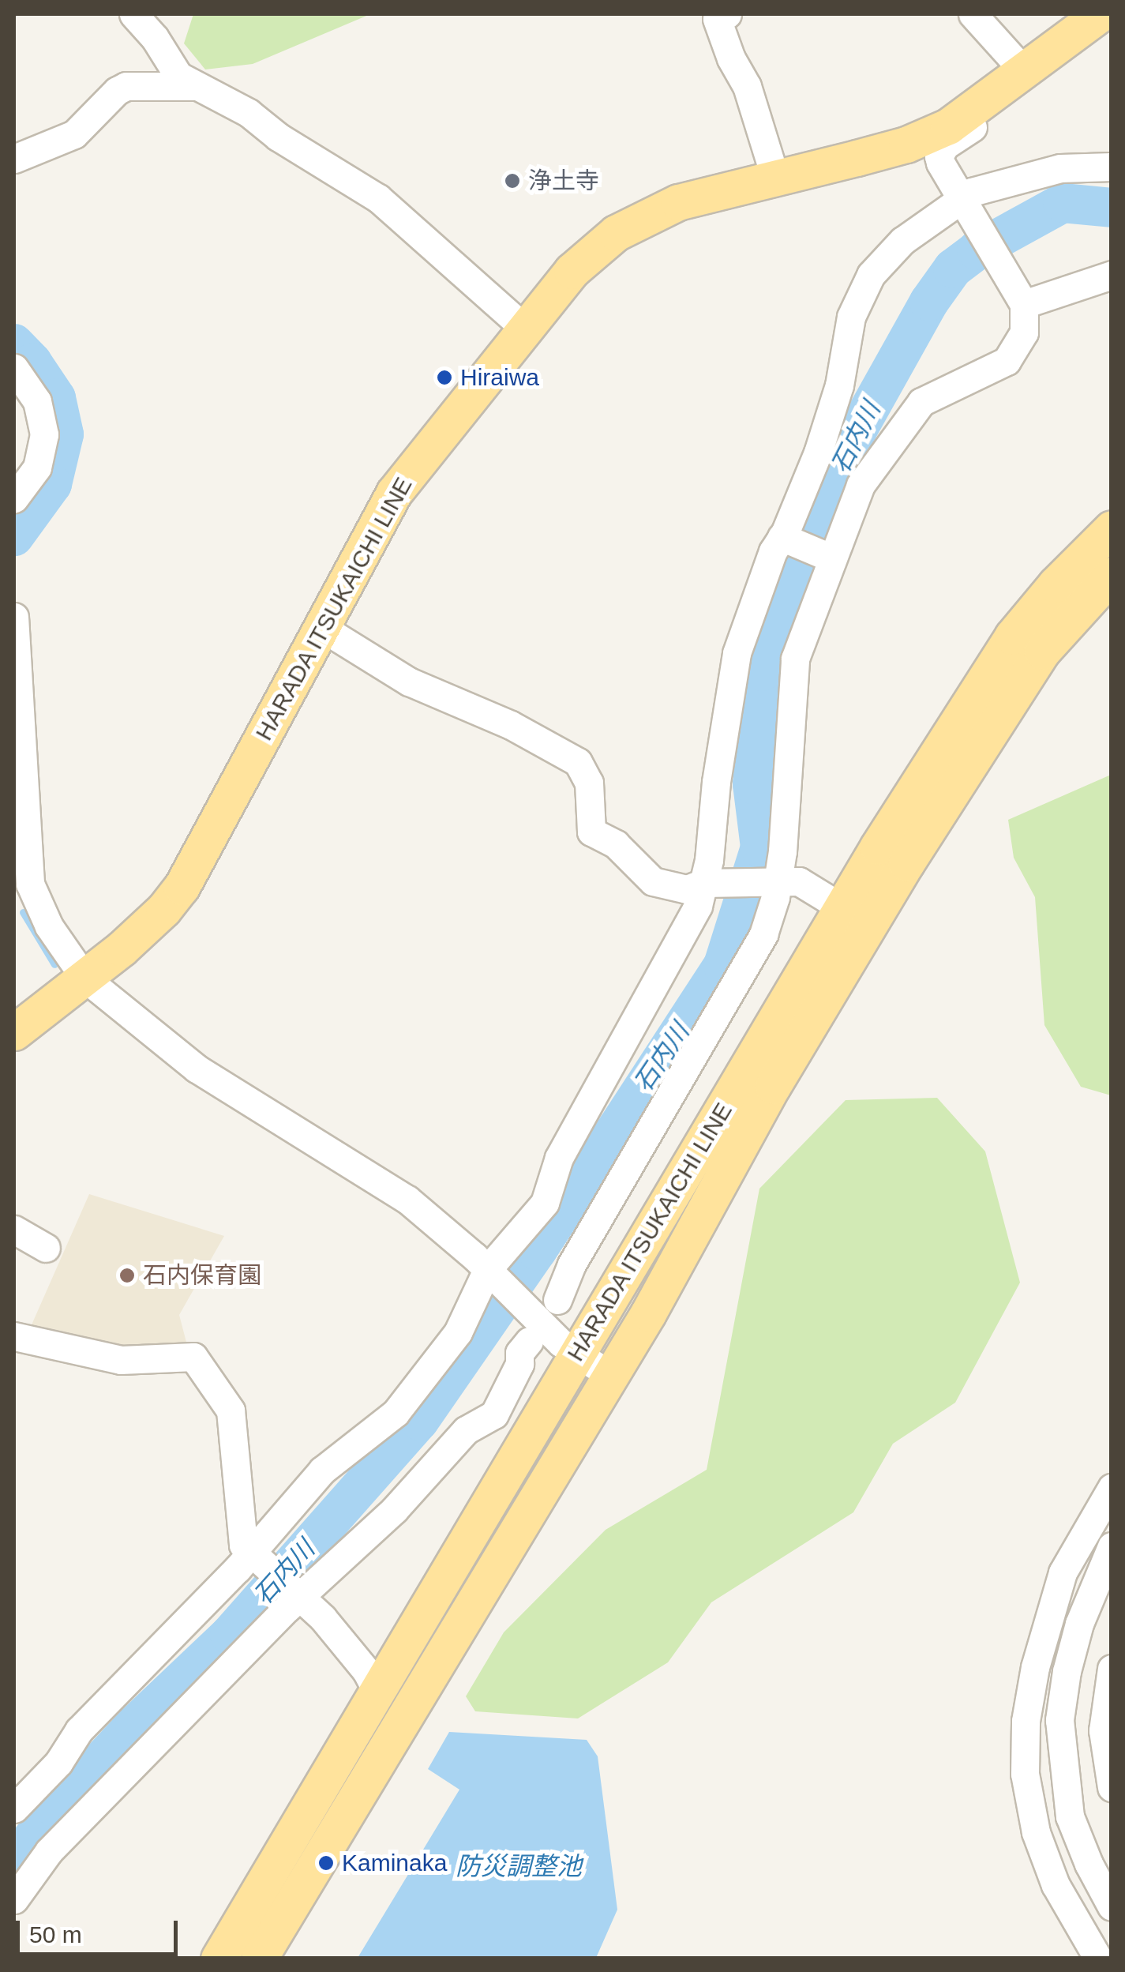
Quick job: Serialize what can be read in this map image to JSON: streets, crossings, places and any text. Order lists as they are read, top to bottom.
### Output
{
  "streets": {
    "main road": ["HARADA ITSUKAICHI LINE"]
  },
  "water": ["石内川", "防災調整池"],
  "places": [
    "浄土寺",
    "Hiraiwa",
    "石内保育園",
    "Kaminaka"
  ],
  "scale_bar": "50 m"
}
